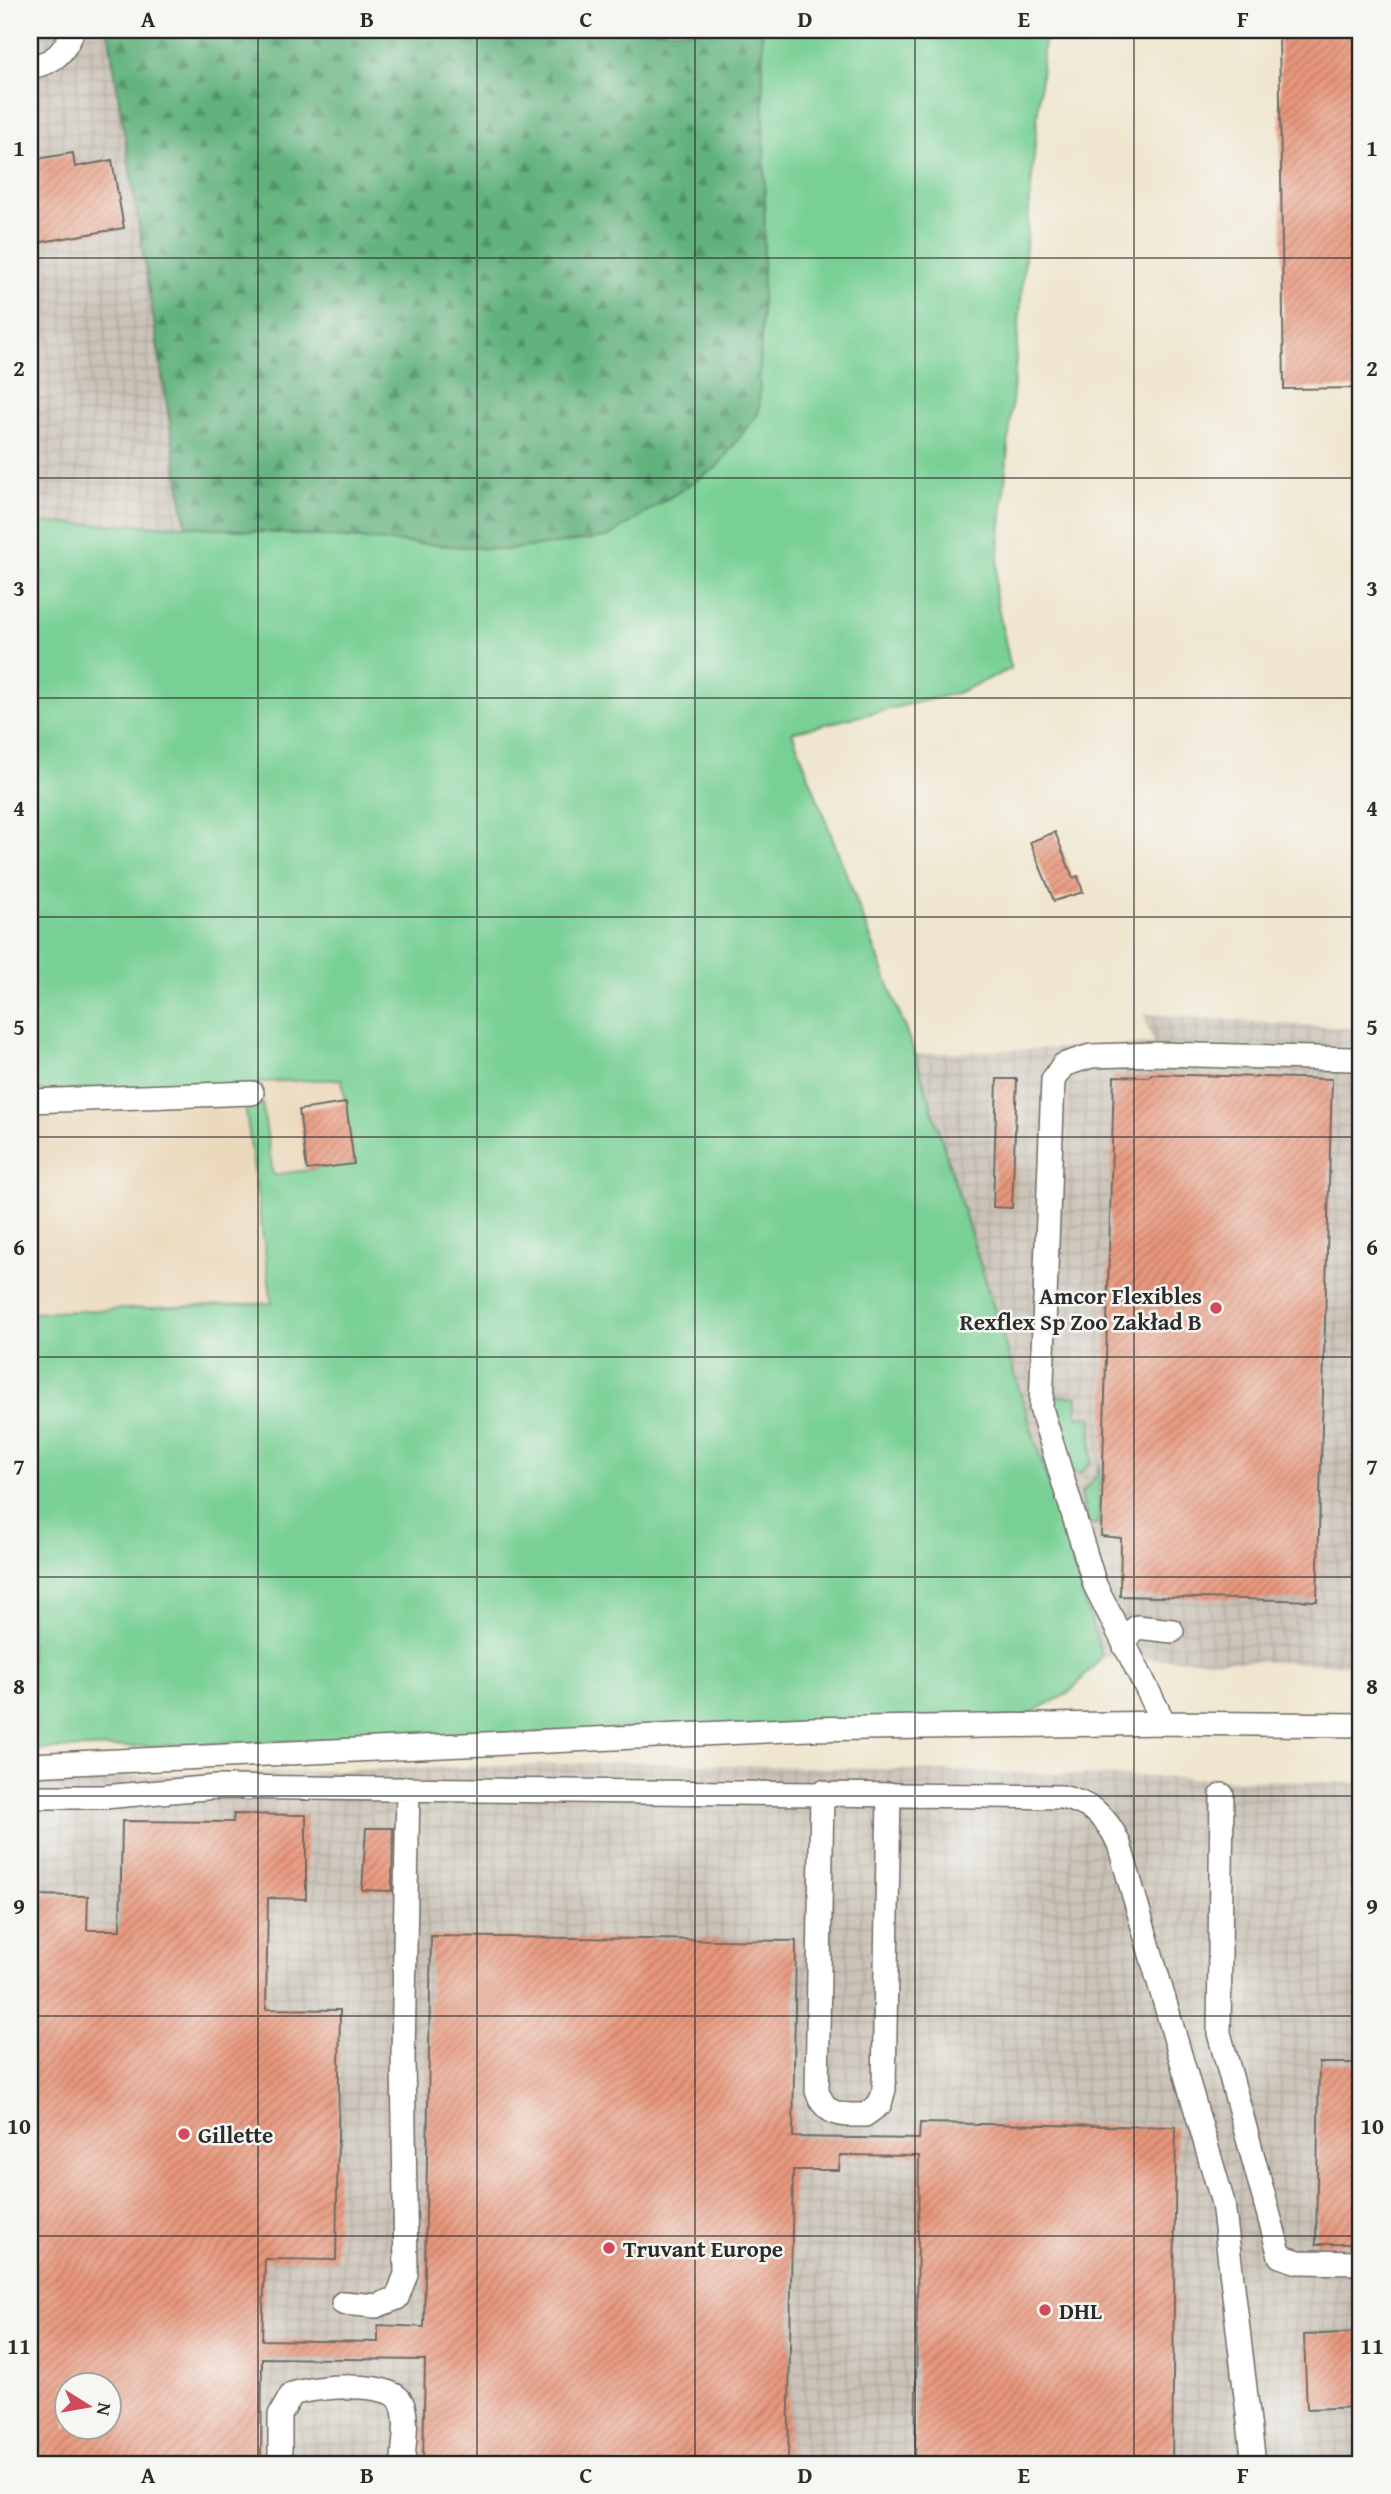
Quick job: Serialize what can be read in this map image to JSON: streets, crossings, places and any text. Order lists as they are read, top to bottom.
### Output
{
  "places": [
    "Amcor Flexibles Rexflex Sp Zoo Zakład B",
    "Gillette",
    "Truvant Europe",
    "DHL"
  ],
  "north": "right",
  "grid": {
    "columns": [
      "A",
      "B",
      "C",
      "D",
      "E",
      "F"
    ],
    "rows": [
      "1",
      "2",
      "3",
      "4",
      "5",
      "6",
      "7",
      "8",
      "9",
      "10",
      "11"
    ]
  }
}
